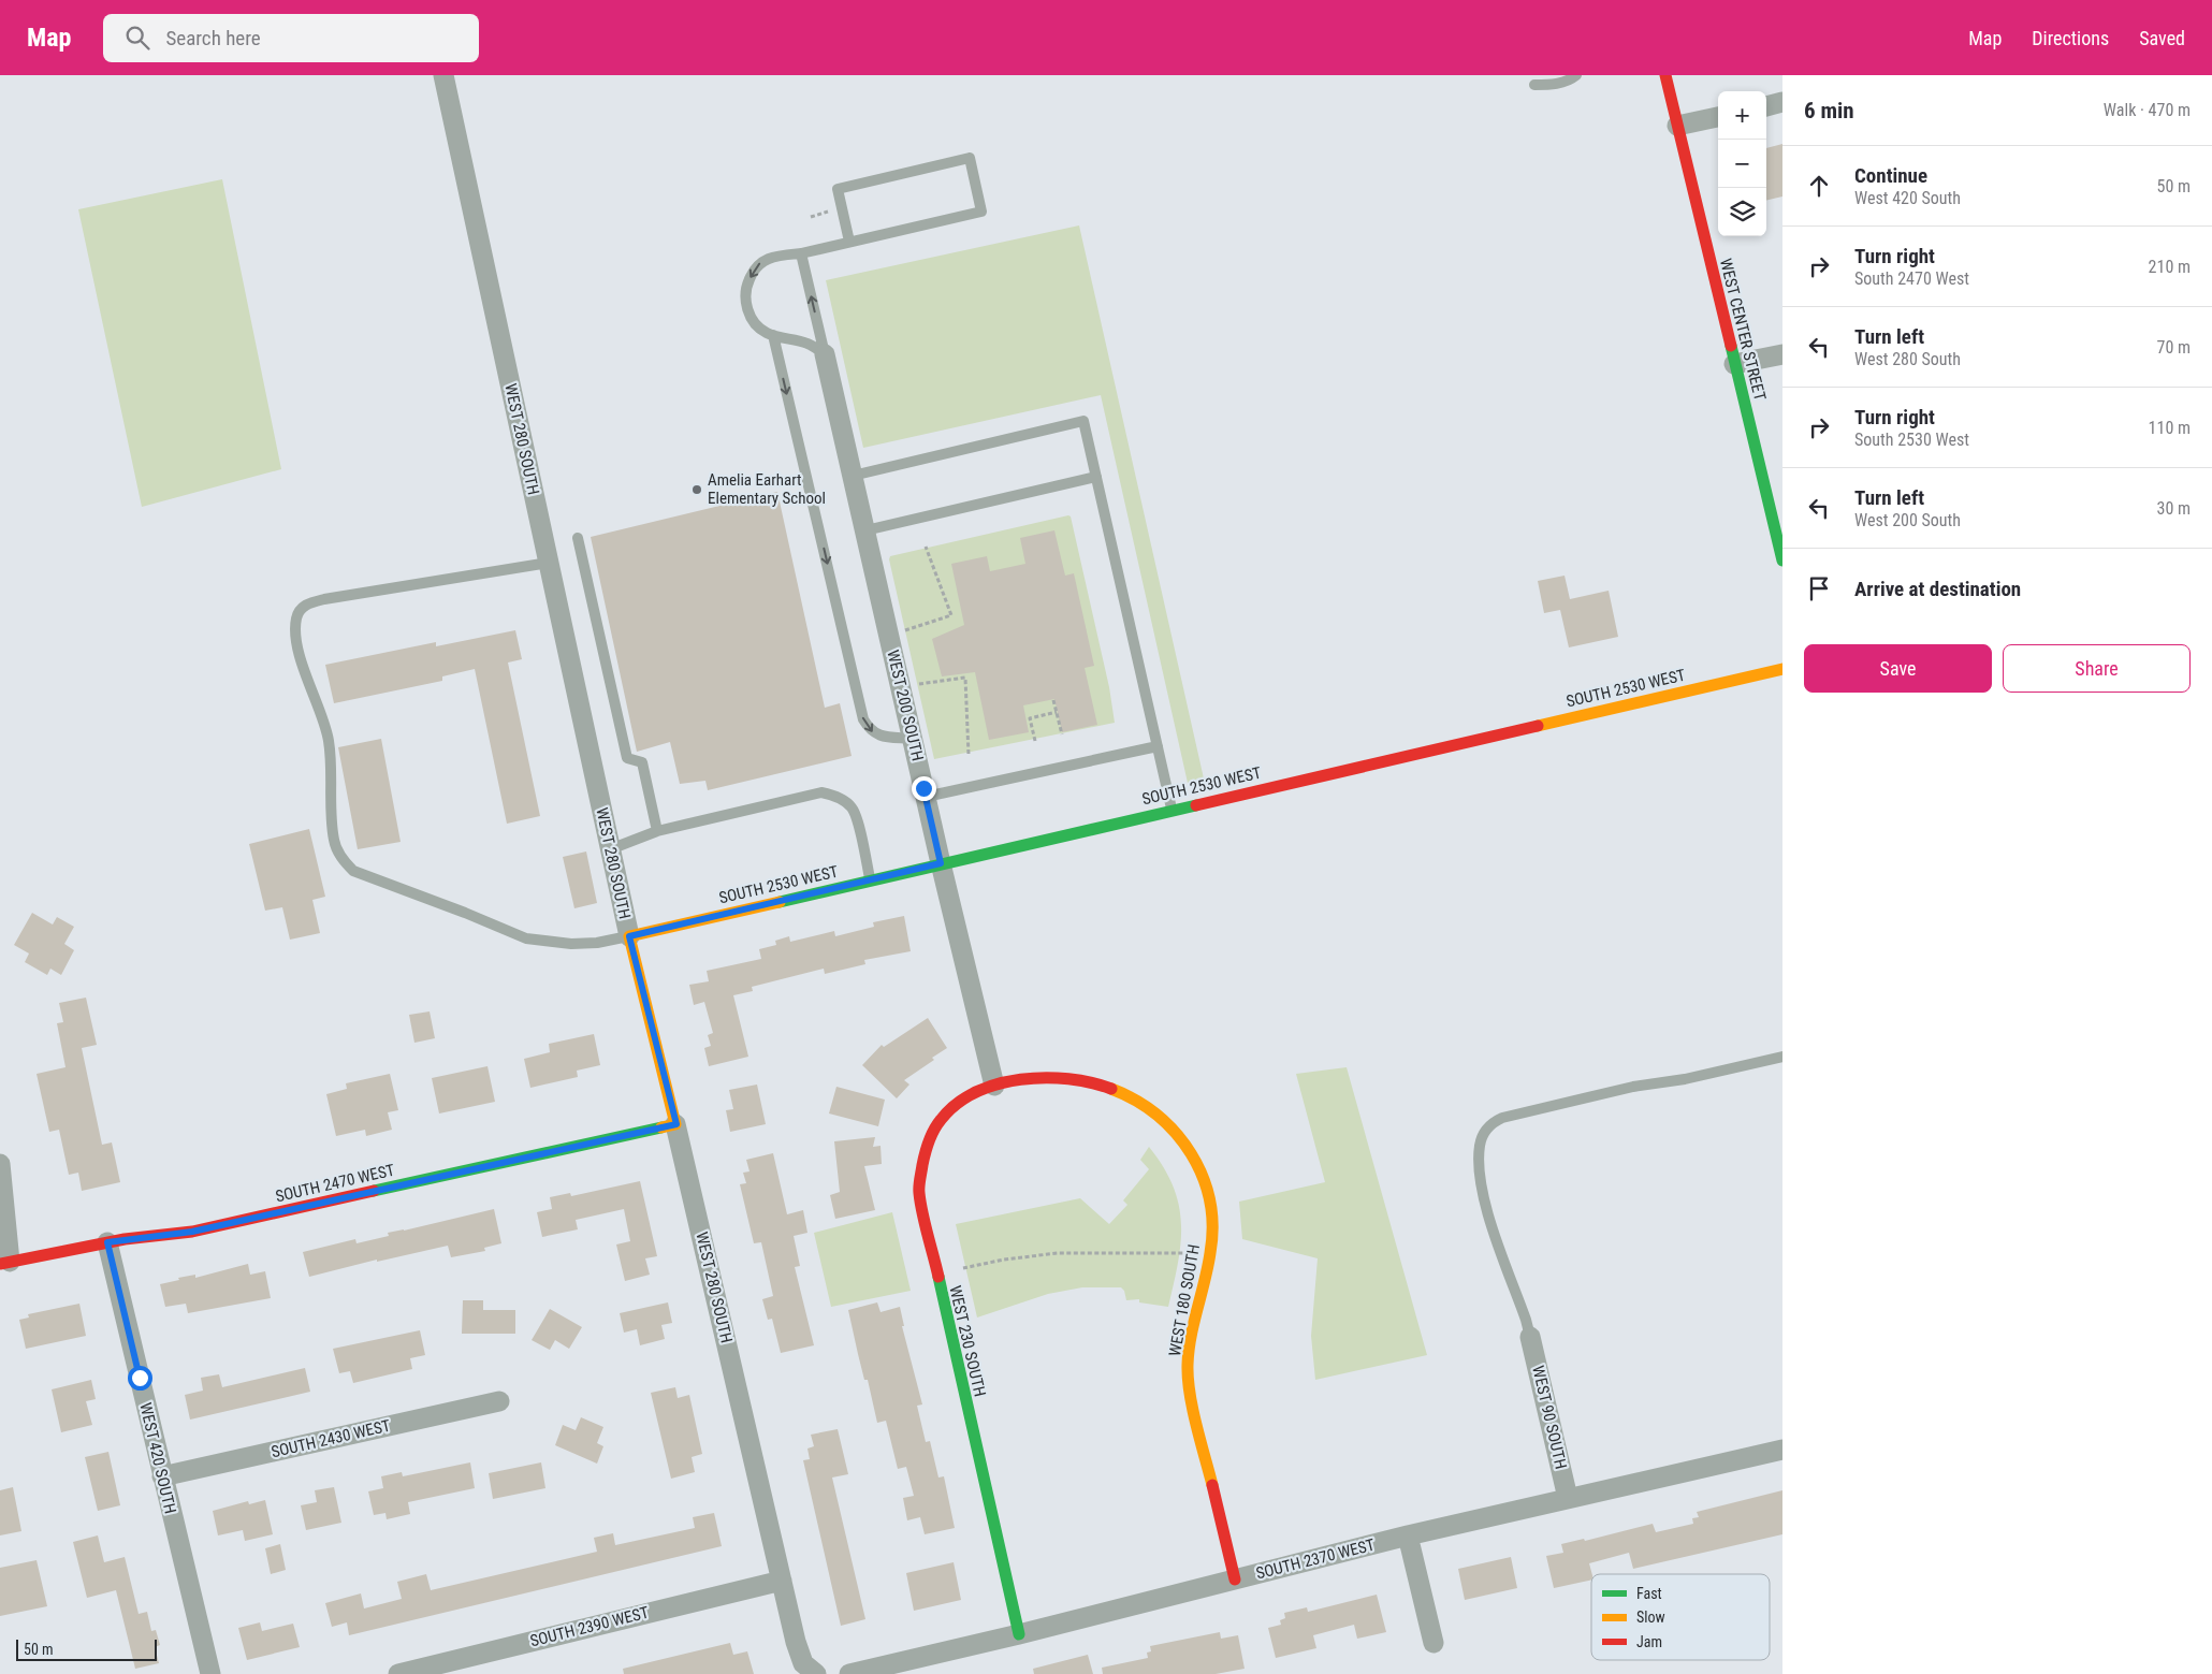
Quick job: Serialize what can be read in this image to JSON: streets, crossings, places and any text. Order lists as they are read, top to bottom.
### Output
{
  "streets": {
    "street": [
      "WEST CENTER STREET",
      "WEST 280 SOUTH",
      "SOUTH 2530 WEST",
      "WEST 200 SOUTH",
      "SOUTH 2470 WEST",
      "WEST 180 SOUTH",
      "WEST 230 SOUTH",
      "WEST 90 SOUTH",
      "SOUTH 2430 WEST",
      "WEST 420 SOUTH",
      "SOUTH 2370 WEST",
      "SOUTH 2390 WEST"
    ]
  },
  "crossings": [
    ["WEST 280 SOUTH", "SOUTH 2530 WEST"],
    ["WEST 280 SOUTH", "SOUTH 2470 WEST"],
    ["WEST 280 SOUTH", "SOUTH 2390 WEST"],
    ["SOUTH 2530 WEST", "WEST 200 SOUTH"],
    ["WEST 200 SOUTH", "WEST 180 SOUTH"],
    ["WEST 200 SOUTH", "WEST 230 SOUTH"],
    ["SOUTH 2470 WEST", "WEST 420 SOUTH"],
    ["WEST 180 SOUTH", "WEST 230 SOUTH"],
    ["WEST 180 SOUTH", "SOUTH 2370 WEST"],
    ["WEST 230 SOUTH", "SOUTH 2370 WEST"],
    ["WEST 90 SOUTH", "SOUTH 2370 WEST"],
    ["SOUTH 2430 WEST", "WEST 420 SOUTH"]
  ],
  "places": ["Amelia Earhart Elementary School"],
  "legend": ["Fast", "Slow", "Jam"],
  "scale_bar": "50 m",
  "page": {
    "header": "Map",
    "search": "Search here",
    "nav": ["Map", "Directions", "Saved"],
    "heading": ["6 min", "Walk · 470 m"],
    "map_buttons": ["+", "−"],
    "list": [
      ["Continue", "West 420 South", "50 m"],
      ["Turn right", "South 2470 West", "210 m"],
      ["Turn left", "West 280 South", "70 m"],
      ["Turn right", "South 2530 West", "110 m"],
      ["Turn left", "West 200 South", "30 m"],
      "Arrive at destination"
    ],
    "buttons": ["Save", "Share"],
    "scale": "50 m"
  }
}
